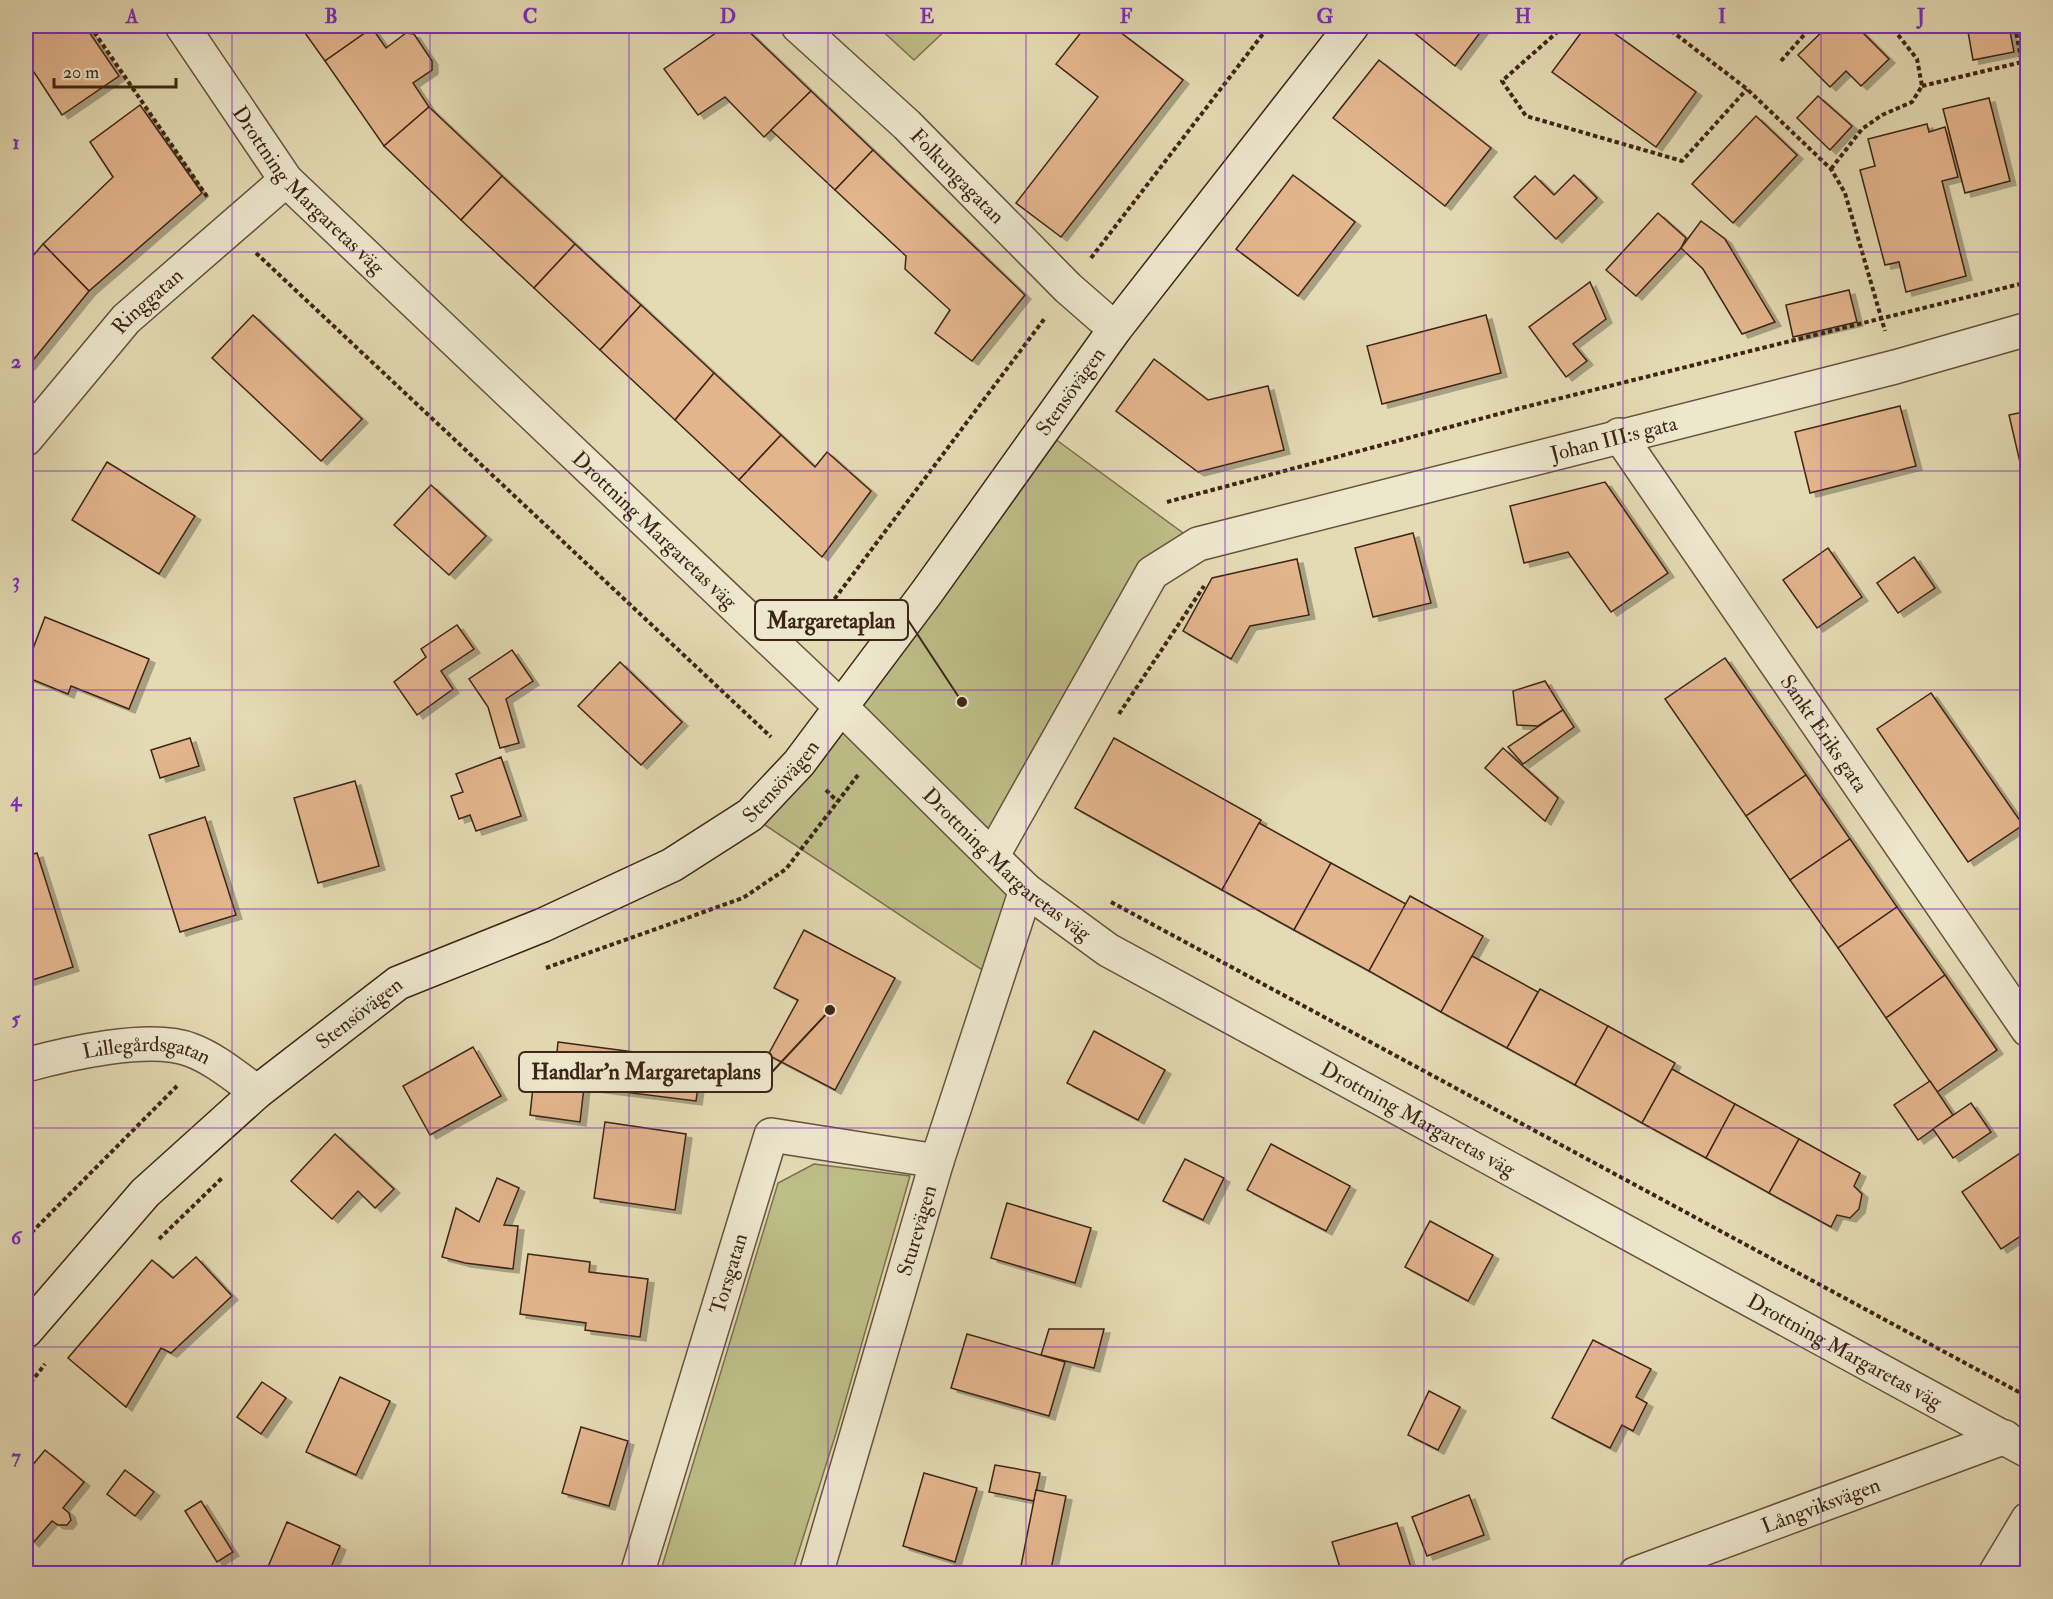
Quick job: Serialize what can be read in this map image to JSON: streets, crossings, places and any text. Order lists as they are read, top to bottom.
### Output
{
  "streets": {
    "street": [
      "Folkungagatan",
      "Drottning Margaretas väg",
      "Ringgatan",
      "Stensövägen",
      "Johan III:s gata",
      "Sankt Eriks gata",
      "Lillegårdsgatan",
      "Sturevägen",
      "Torsgatan",
      "Långviksvägen"
    ]
  },
  "crossings": [
    ["Folkungagatan", "Stensövägen"],
    ["Drottning Margaretas väg", "Ringgatan"],
    ["Drottning Margaretas väg", "Stensövägen"],
    ["Drottning Margaretas väg", "Johan III:s gata"],
    ["Drottning Margaretas väg", "Sturevägen"],
    ["Drottning Margaretas väg", "Långviksvägen"],
    ["Stensövägen", "Lillegårdsgatan"],
    ["Johan III:s gata", "Sankt Eriks gata"],
    ["Sturevägen", "Torsgatan"]
  ],
  "places": ["Margaretaplan", "Handlar'n Margaretaplans"],
  "scale_bar": "20 m",
  "grid": {
    "columns": [
      "A",
      "B",
      "C",
      "D",
      "E",
      "F",
      "G",
      "H",
      "I",
      "J"
    ],
    "rows": [
      "1",
      "2",
      "3",
      "4",
      "5",
      "6",
      "7"
    ]
  }
}
